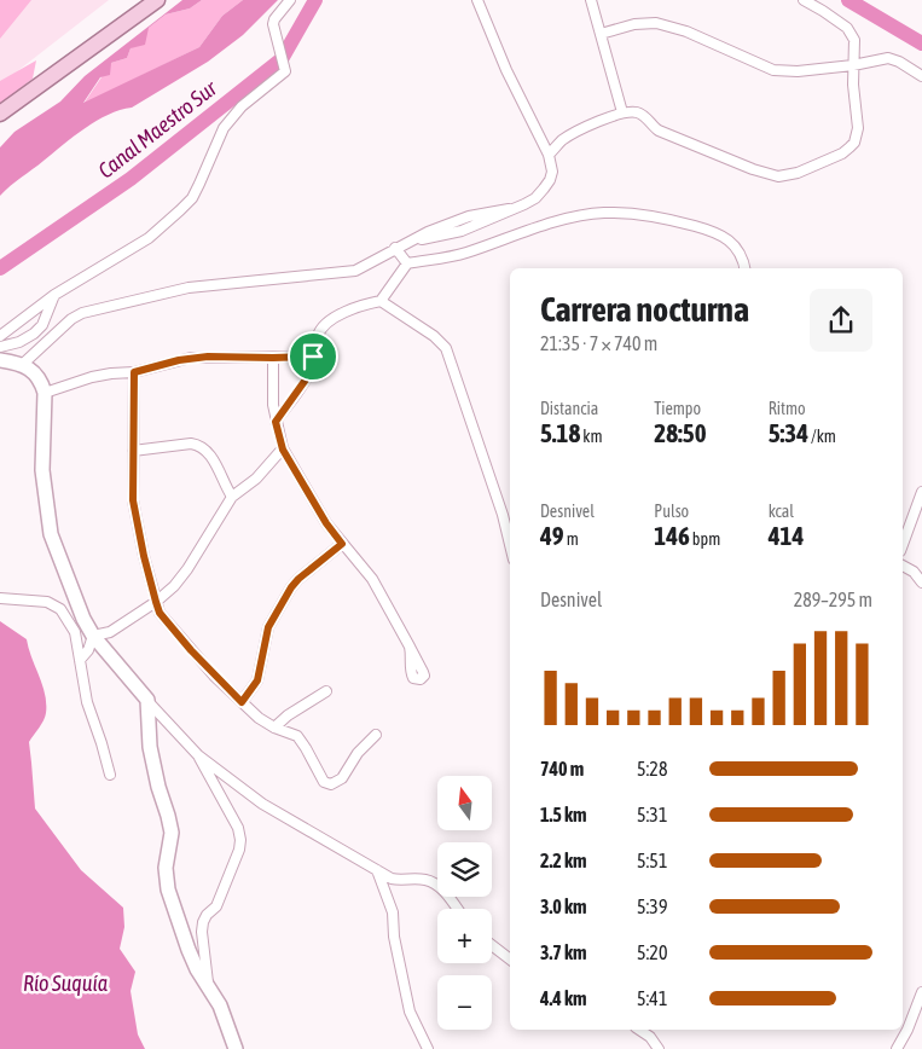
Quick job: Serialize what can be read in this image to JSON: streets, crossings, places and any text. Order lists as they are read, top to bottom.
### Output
{
  "water": ["Canal Maestro Sur", "Río Suquía"],
  "north": "top",
  "page": {
    "heading": ["Carrera nocturna", "21:35 · 7 × 740 m"],
    "stats": [
      ["Distancia", "5.18 km"],
      ["Tiempo", "28:50"],
      ["Ritmo", "5:34 /km"],
      ["Desnivel", "49 m"],
      ["Pulso", "146 bpm"],
      ["kcal", "414"]
    ],
    "chart": ["Desnivel", "289–295 m"],
    "list": [
      {
        "name": "740 m",
        "note": "5:28"
      },
      {
        "name": "1.5 km",
        "note": "5:31"
      },
      {
        "name": "2.2 km",
        "note": "5:51"
      },
      {
        "name": "3.0 km",
        "note": "5:39"
      },
      {
        "name": "3.7 km",
        "note": "5:20"
      },
      {
        "name": "4.4 km",
        "note": "5:41"
      }
    ],
    "map_buttons": ["+", "−"]
  }
}
